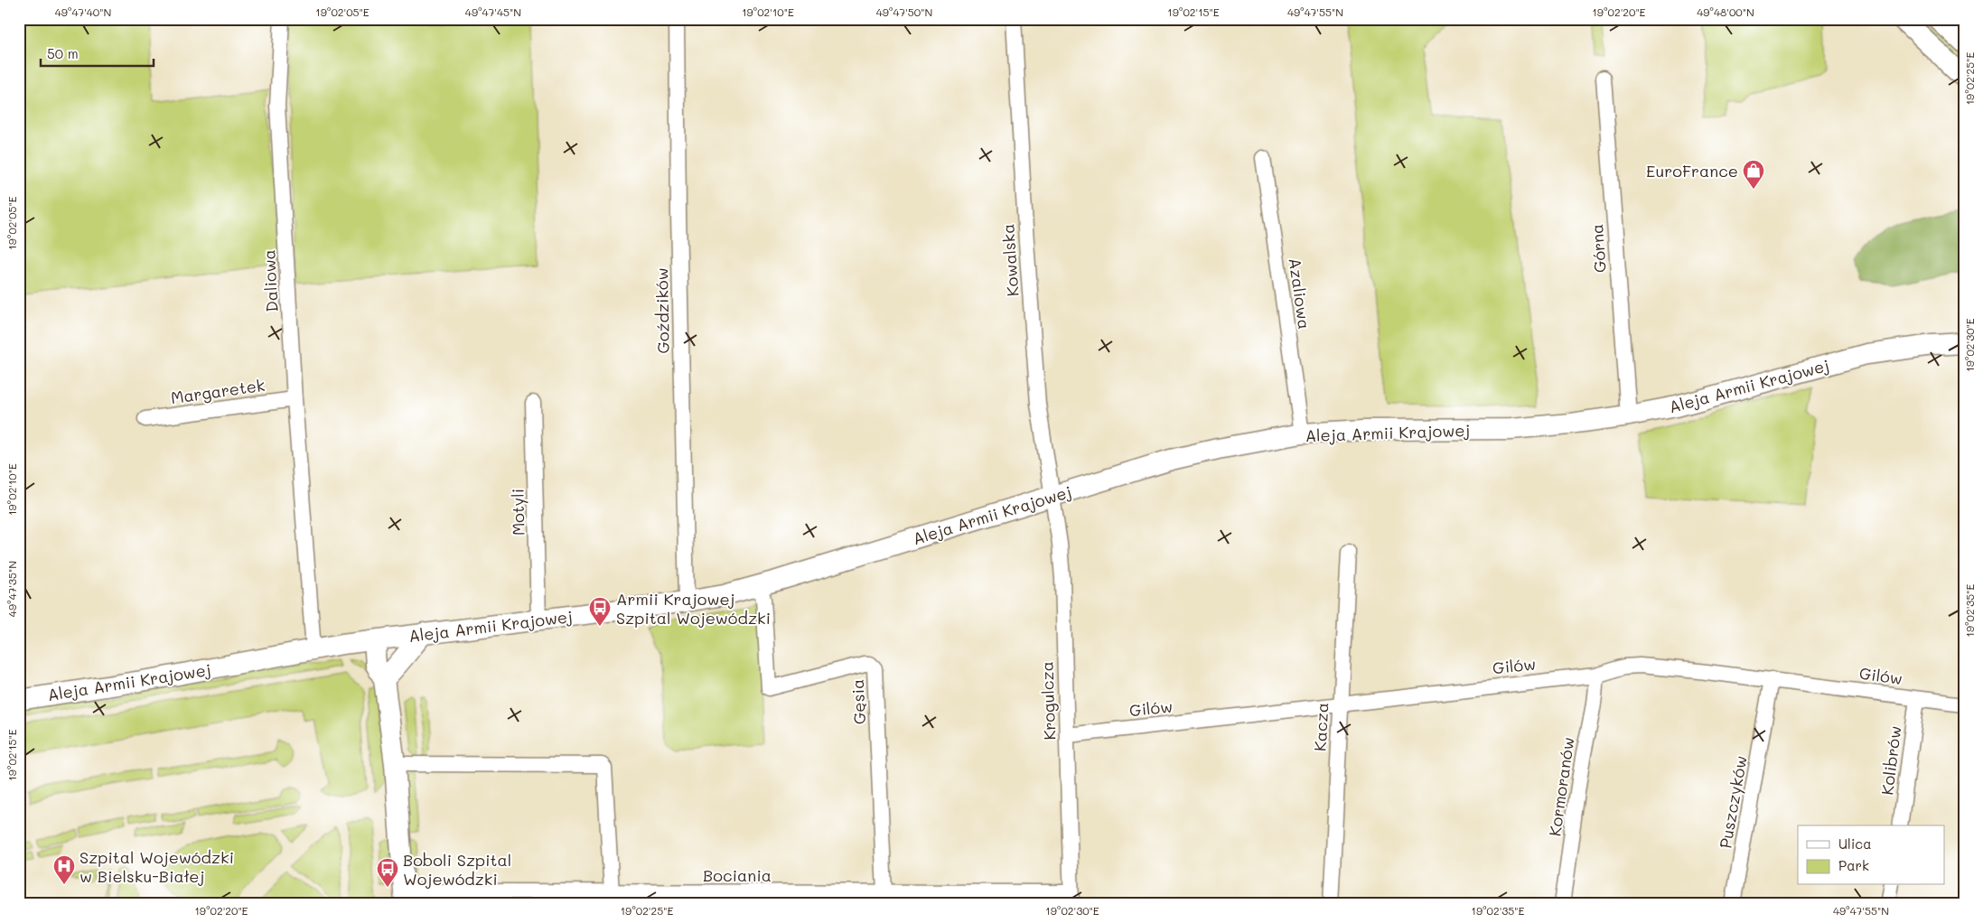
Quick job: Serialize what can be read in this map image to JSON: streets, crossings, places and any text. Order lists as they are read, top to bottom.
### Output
{
  "streets": {
    "street": [
      "Górna",
      "Kowalska",
      "Daliowa",
      "Azaliowa",
      "Goździków",
      "Aleja Armii Krajowej",
      "Margaretek",
      "Motyli",
      "Gilów",
      "Krogulcza",
      "Gęsia",
      "Kacza",
      "Kolibrów",
      "Kormoranów",
      "Puszczyków",
      "Bociania"
    ]
  },
  "crossings": [
    ["Górna", "Aleja Armii Krajowej"],
    ["Kowalska", "Aleja Armii Krajowej"],
    ["Kowalska", "Krogulcza"],
    ["Daliowa", "Aleja Armii Krajowej"],
    ["Daliowa", "Margaretek"],
    ["Azaliowa", "Aleja Armii Krajowej"],
    ["Goździków", "Aleja Armii Krajowej"],
    ["Aleja Armii Krajowej", "Motyli"],
    ["Aleja Armii Krajowej", "Krogulcza"],
    ["Aleja Armii Krajowej", "Gęsia"],
    ["Gilów", "Krogulcza"],
    ["Gilów", "Kacza"],
    ["Gilów", "Kolibrów"],
    ["Gilów", "Kormoranów"],
    ["Gilów", "Puszczyków"],
    ["Krogulcza", "Bociania"],
    ["Gęsia", "Bociania"]
  ],
  "places": {
    "shop": ["EuroFrance"],
    "bus stop": ["Armii Krajowej Szpital Wojewódzki", "Boboli Szpital Wojewódzki"],
    "hospital": ["Szpital Wojewódzki w Bielsku-Białej"]
  },
  "legend": ["Ulica", "Park"],
  "scale_bar": "50 m",
  "coordinates": [
    "49°47'40\"N",
    "19°02'05\"E",
    "49°47'45\"N",
    "19°02'10\"E",
    "49°47'50\"N",
    "19°02'15\"E",
    "49°47'55\"N",
    "19°02'20\"E",
    "49°48'00\"N",
    "19°02'25\"E",
    "19°02'30\"E",
    "49°47'35\"N",
    "19°02'35\"E"
  ]
}
